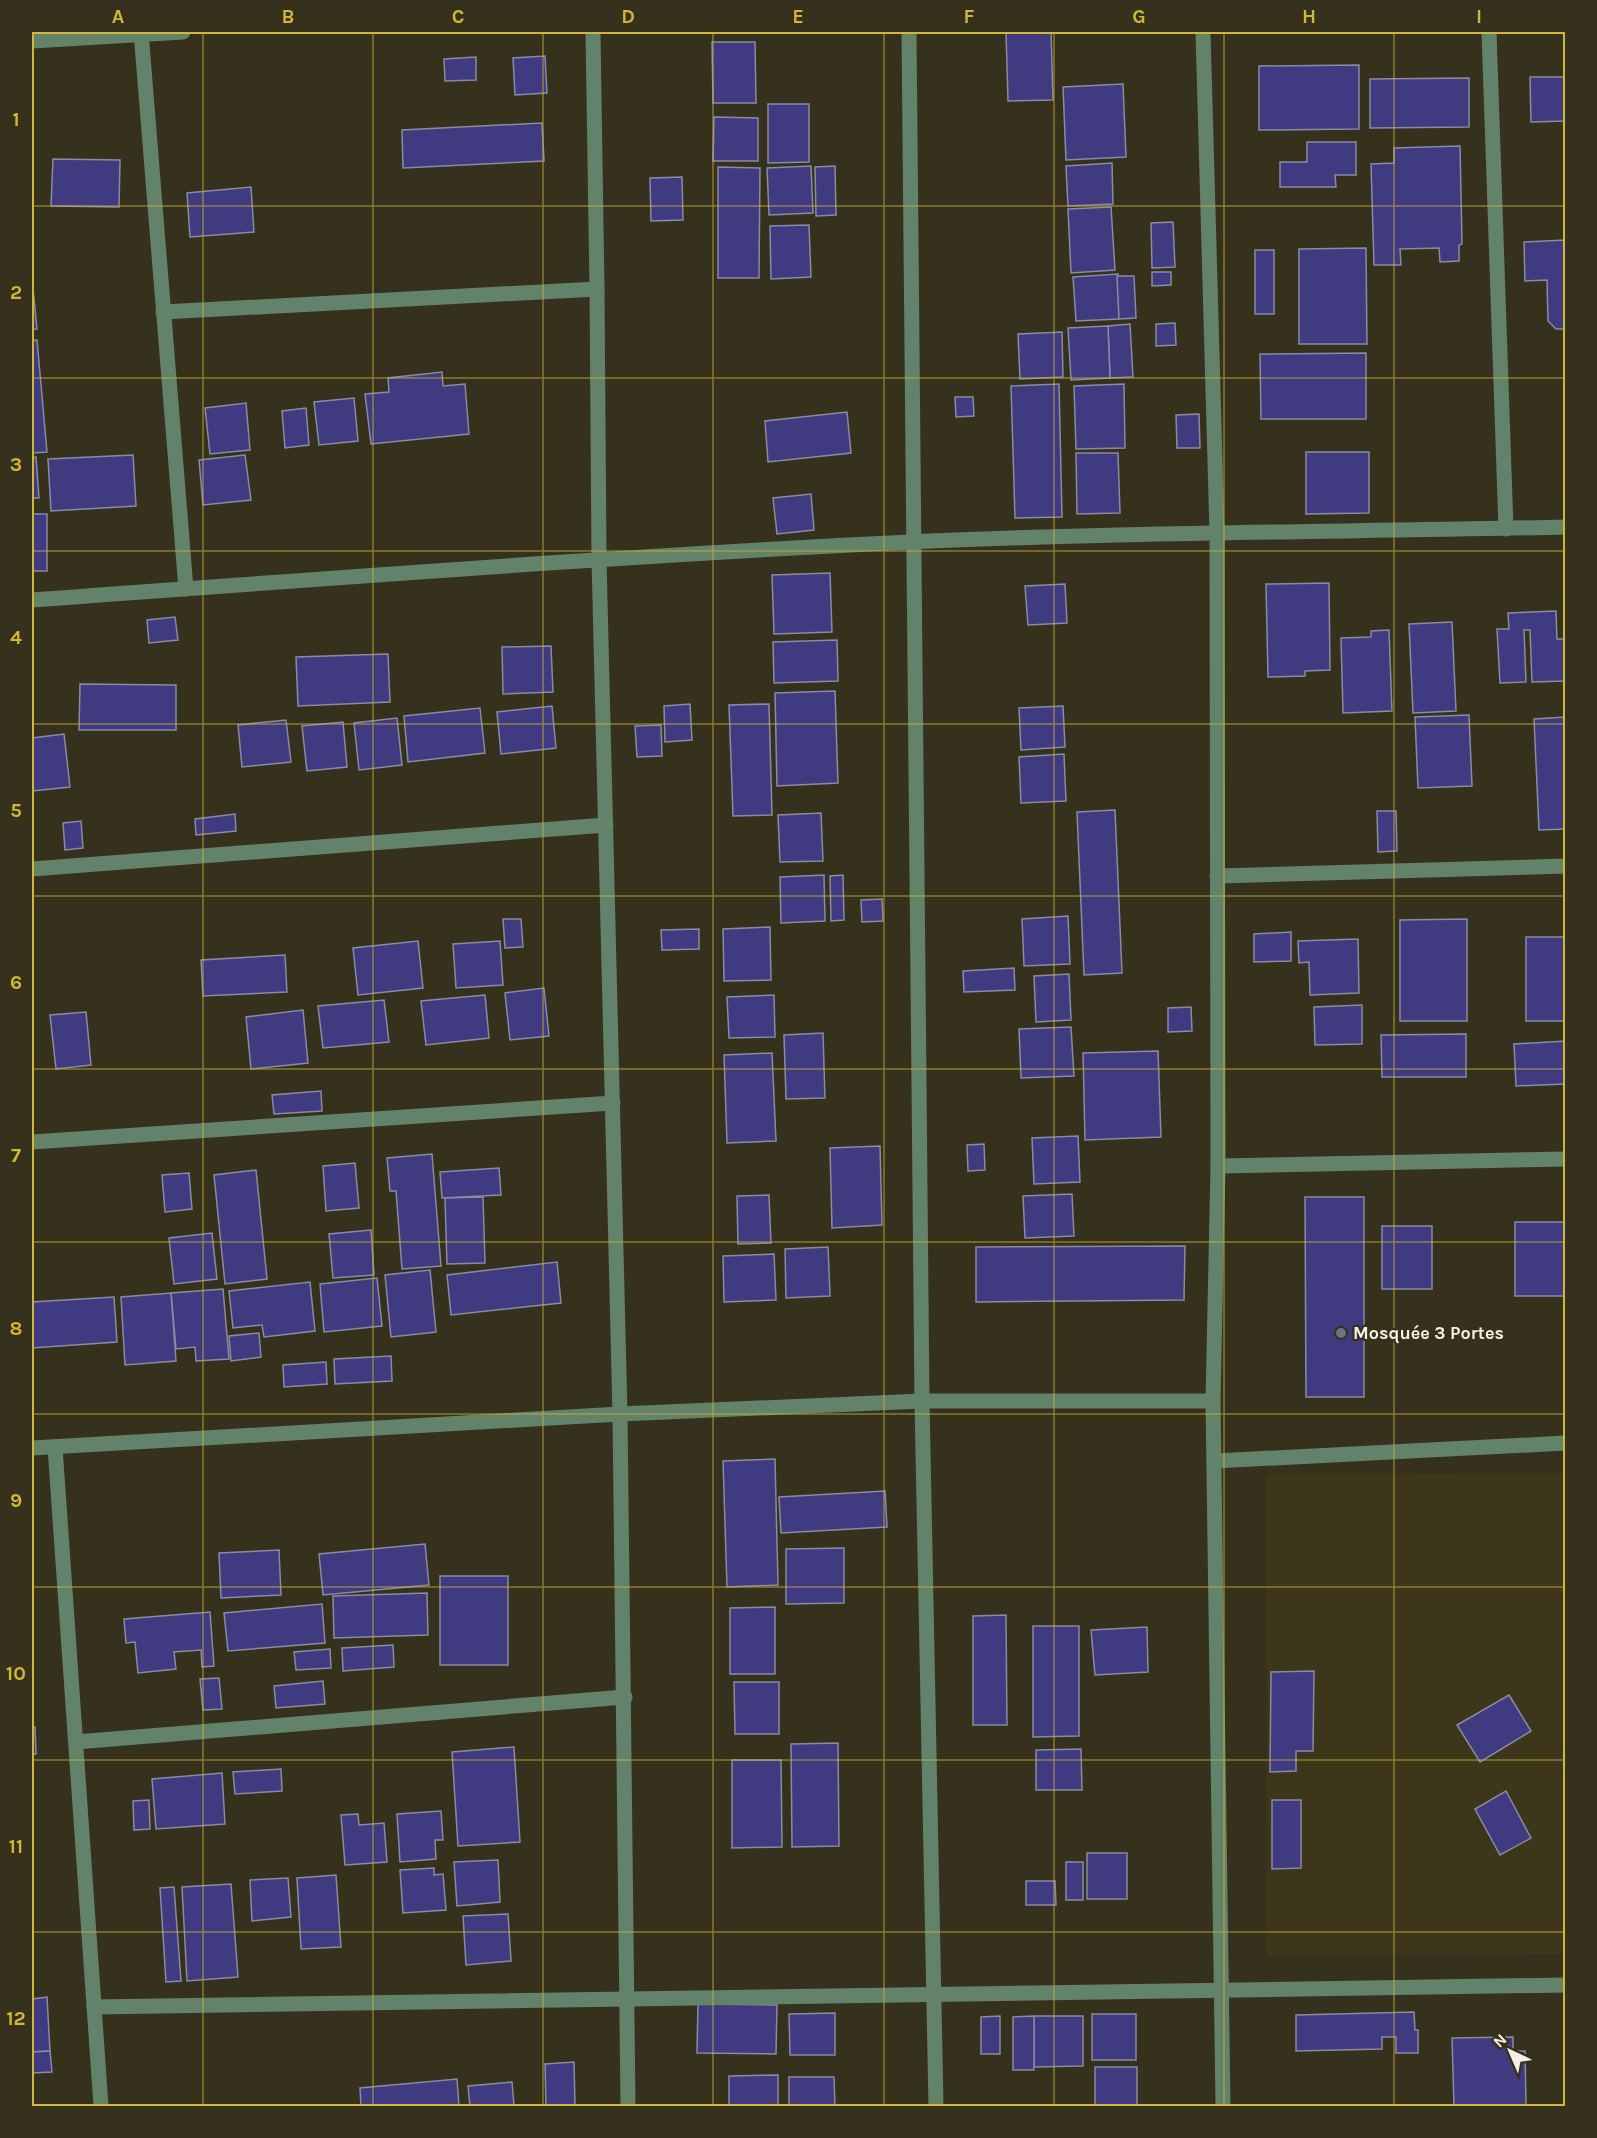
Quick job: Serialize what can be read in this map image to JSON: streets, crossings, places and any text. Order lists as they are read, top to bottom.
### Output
{
  "places": ["Mosquée 3 Portes"],
  "north": "top left",
  "grid": {
    "columns": [
      "A",
      "B",
      "C",
      "D",
      "E",
      "F",
      "G",
      "H",
      "I"
    ],
    "rows": [
      "1",
      "2",
      "3",
      "4",
      "5",
      "6",
      "7",
      "8",
      "9",
      "10",
      "11",
      "12"
    ]
  }
}
